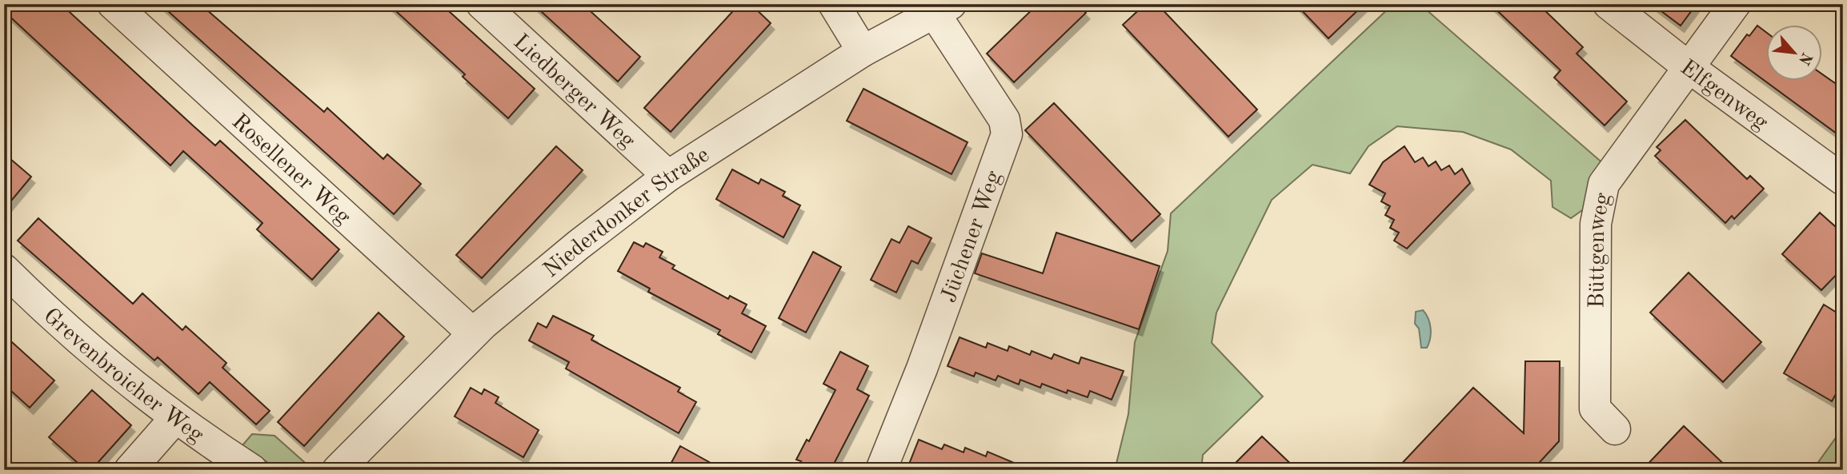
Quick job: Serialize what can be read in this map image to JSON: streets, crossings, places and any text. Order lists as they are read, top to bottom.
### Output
{
  "streets": {
    "street": [
      "Liedberger Weg",
      "Elfgenweg",
      "Rosellener Weg",
      "Niederdonker Straße",
      "Jüchener Weg",
      "Büttgenweg",
      "Grevenbroicher Weg"
    ]
  },
  "crossings": [
    ["Liedberger Weg", "Niederdonker Straße"],
    ["Elfgenweg", "Büttgenweg"],
    ["Rosellener Weg", "Niederdonker Straße"],
    ["Niederdonker Straße", "Jüchener Weg"]
  ],
  "north": "bottom right"
}
